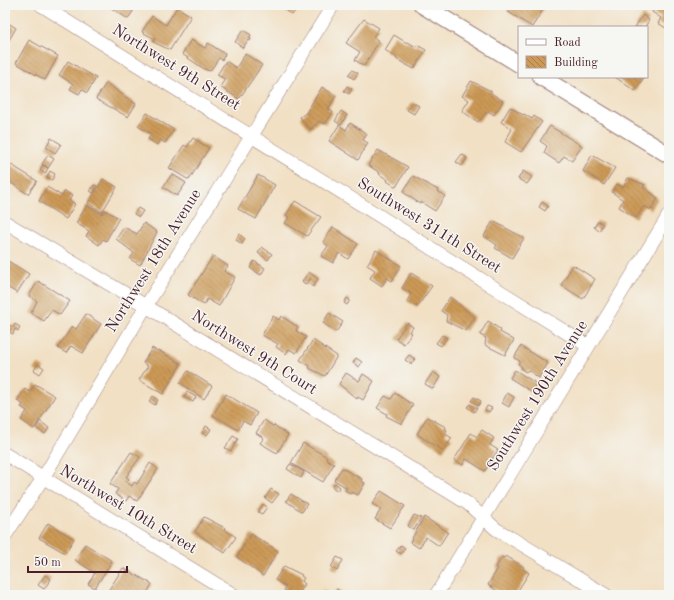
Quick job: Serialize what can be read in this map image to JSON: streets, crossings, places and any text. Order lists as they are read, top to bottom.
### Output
{
  "streets": {
    "street": [
      "Northwest 9th Street",
      "Southwest 311th Street",
      "Northwest 18th Avenue",
      "Northwest 9th Court",
      "Southwest 190th Avenue",
      "Northwest 10th Street"
    ]
  },
  "crossings": [
    ["Northwest 9th Street", "Southwest 311th Street"],
    ["Northwest 9th Street", "Northwest 18th Avenue"],
    ["Southwest 311th Street", "Northwest 18th Avenue"],
    ["Southwest 311th Street", "Southwest 190th Avenue"],
    ["Northwest 18th Avenue", "Northwest 9th Court"],
    ["Northwest 18th Avenue", "Northwest 10th Street"],
    ["Northwest 9th Court", "Southwest 190th Avenue"]
  ],
  "legend": ["Road", "Building"],
  "scale_bar": "50 m"
}
